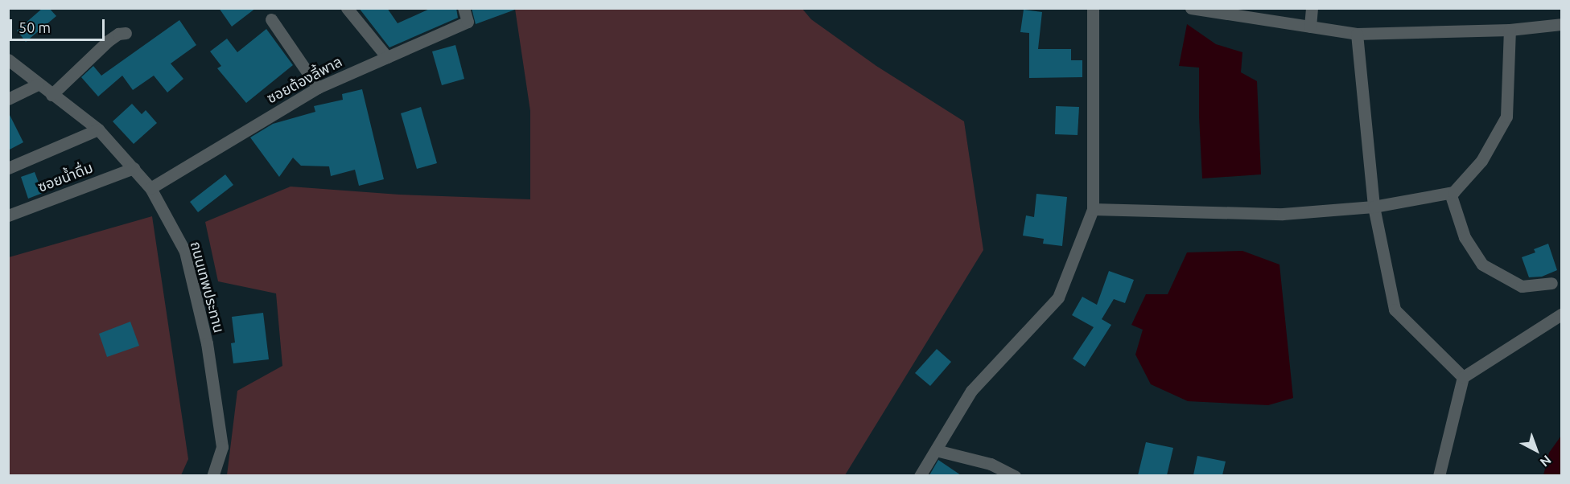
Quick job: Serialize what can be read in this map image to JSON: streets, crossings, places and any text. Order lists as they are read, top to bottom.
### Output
{
  "streets": {
    "street": ["ซอยต้องลี้พาล", "ซอยน้ำดื่ม", "ถนนเทพประทาน"]
  },
  "crossings": [
    ["ซอยต้องลี้พาล", "ถนนเทพประทาน"],
    ["ซอยน้ำดื่ม", "ถนนเทพประทาน"]
  ],
  "scale_bar": "50 m",
  "north": "bottom right"
}
